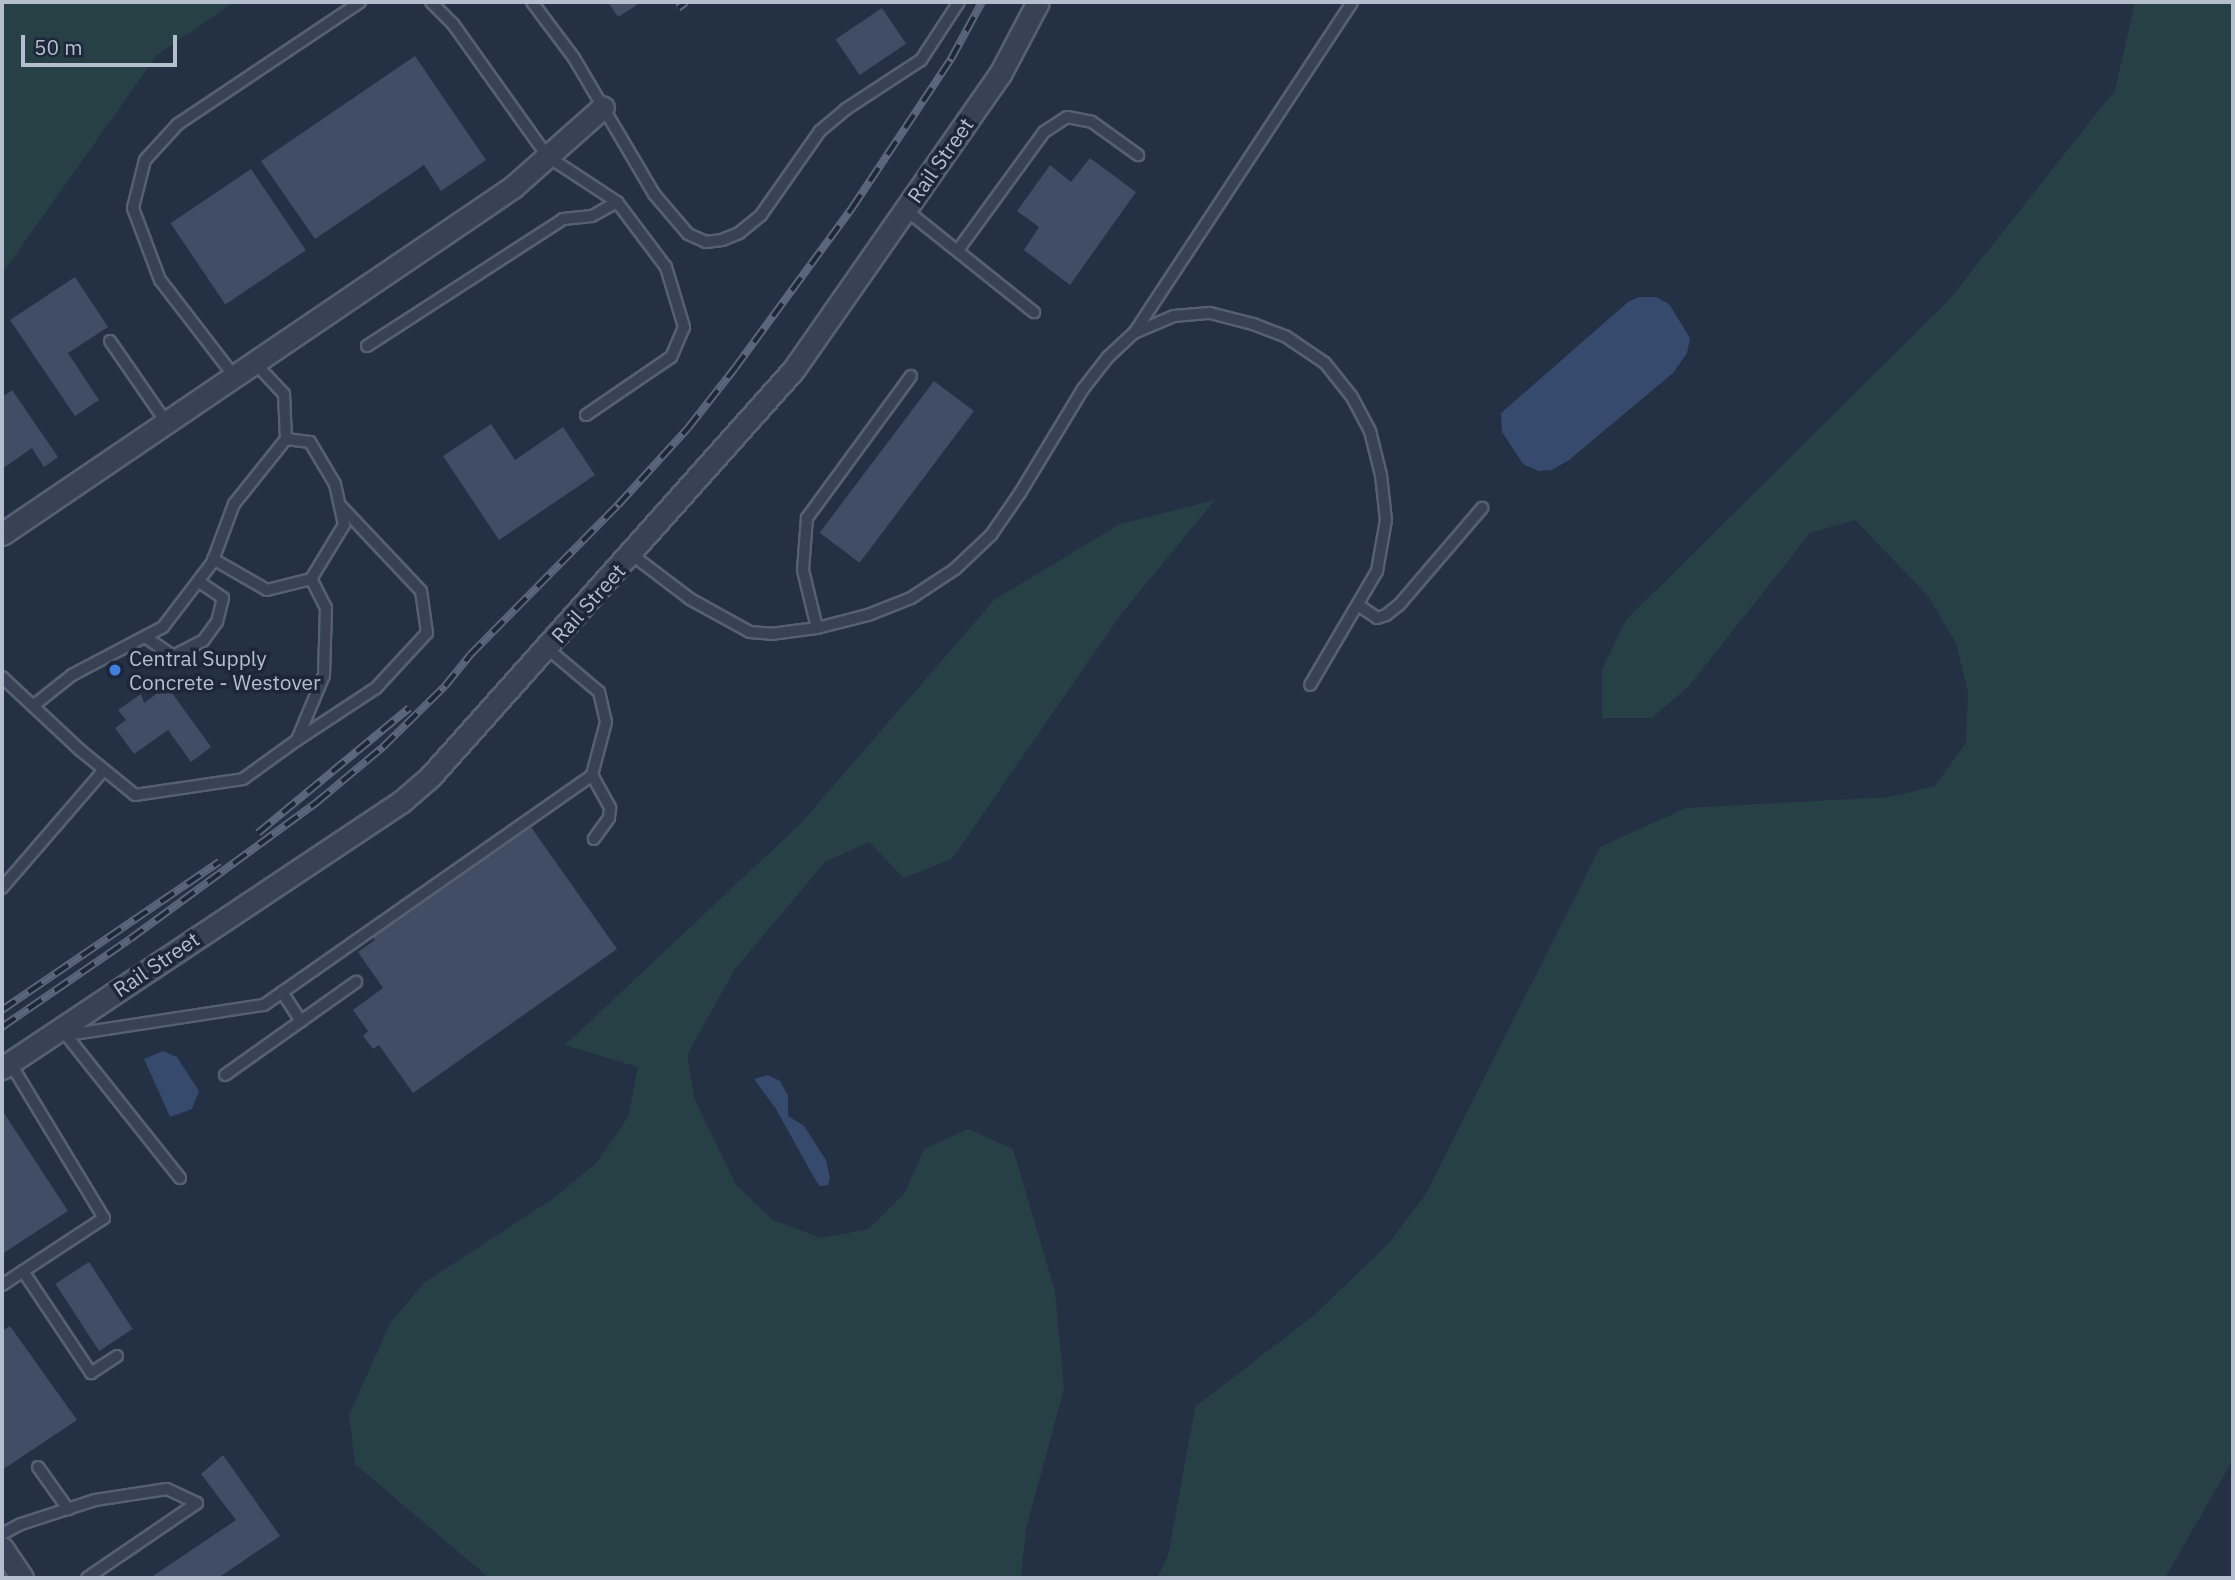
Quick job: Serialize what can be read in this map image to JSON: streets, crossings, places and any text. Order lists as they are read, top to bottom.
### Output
{
  "streets": {
    "street": ["Rail Street"]
  },
  "places": ["Central Supply Concrete - Westover"],
  "scale_bar": "50 m"
}
